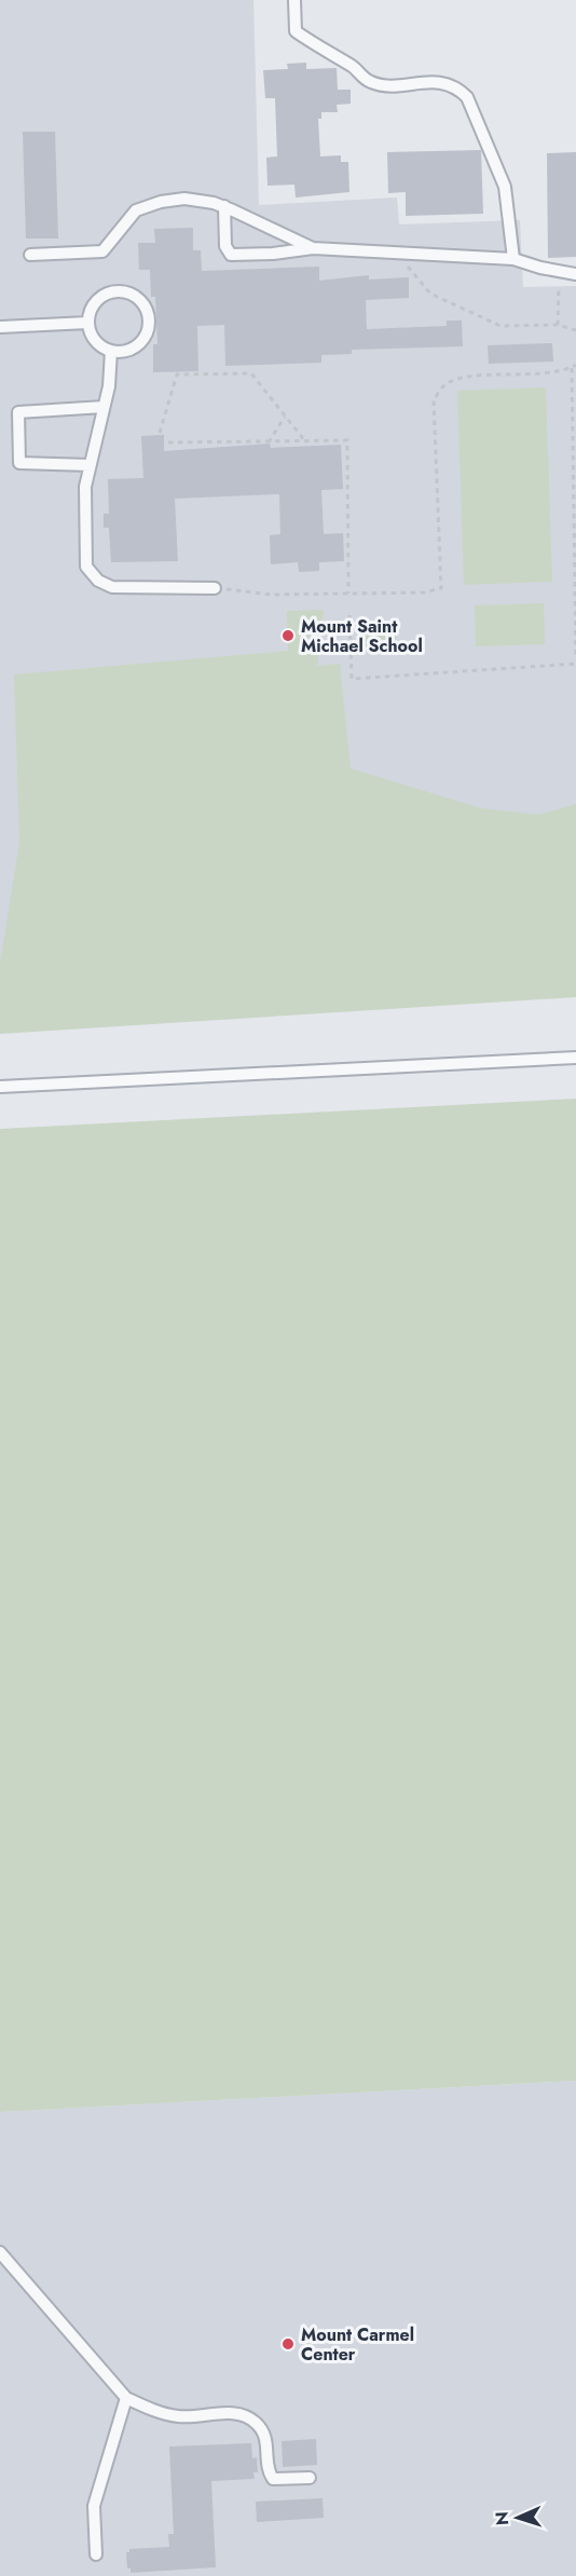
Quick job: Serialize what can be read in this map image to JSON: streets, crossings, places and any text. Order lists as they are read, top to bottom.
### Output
{
  "places": ["Mount Saint Michael School", "Mount Carmel Center"],
  "north": "left"
}
